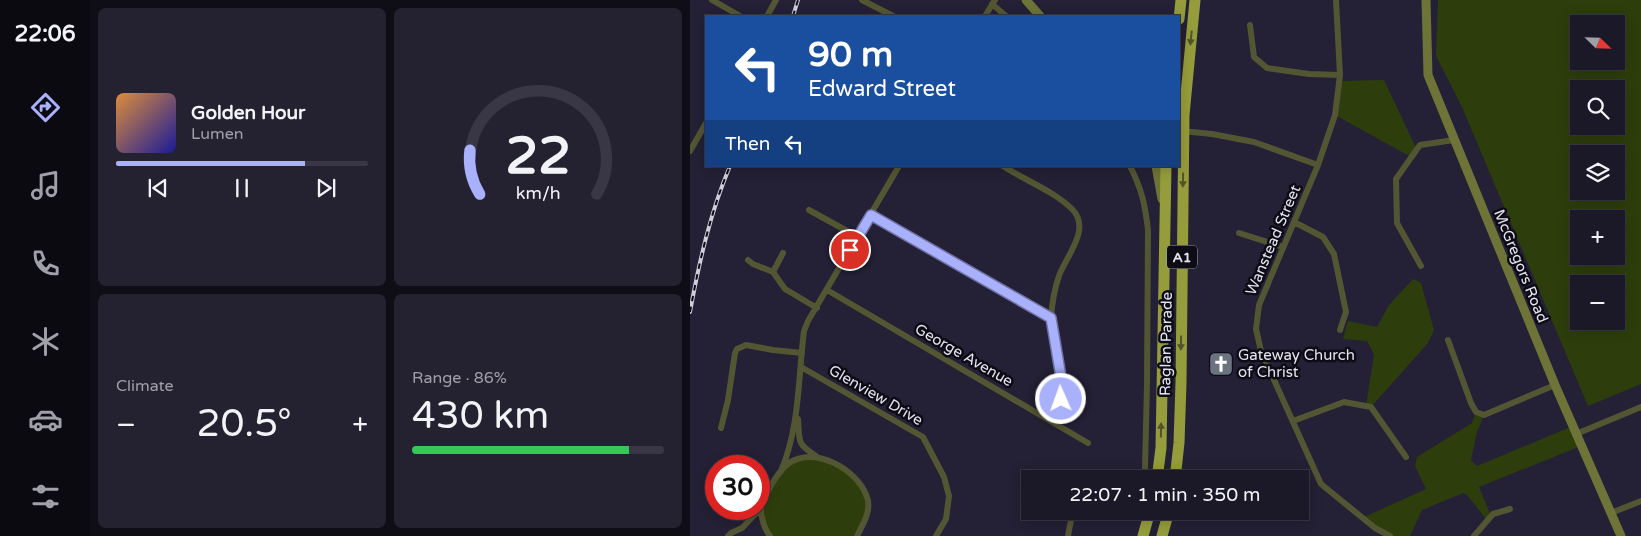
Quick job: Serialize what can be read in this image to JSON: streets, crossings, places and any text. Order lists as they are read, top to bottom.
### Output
{
  "streets": {
    "highway": ["A1", "Raglan Parade"],
    "street": [
      "Wanstead Street",
      "McGregors Road",
      "George Avenue",
      "Glenview Drive"
    ]
  },
  "places": {
    "church": ["Gateway Church of Christ"]
  },
  "north": "bottom right",
  "page": {
    "tabs": "22:06",
    "map_buttons": ["+", "−"],
    "turn": ["90 m", "Edward Street"],
    "song": ["Golden Hour", "Lumen"],
    "then": "Then",
    "tile": [
      "Climate",
      ["Range · 86%", "430 km"]
    ],
    "heat": ["−", "20.5°", "+"],
    "limit": "30",
    "trip": "22:07 · 1 min · 350 m",
    "gauge": ["22", "km/h"]
  }
}
